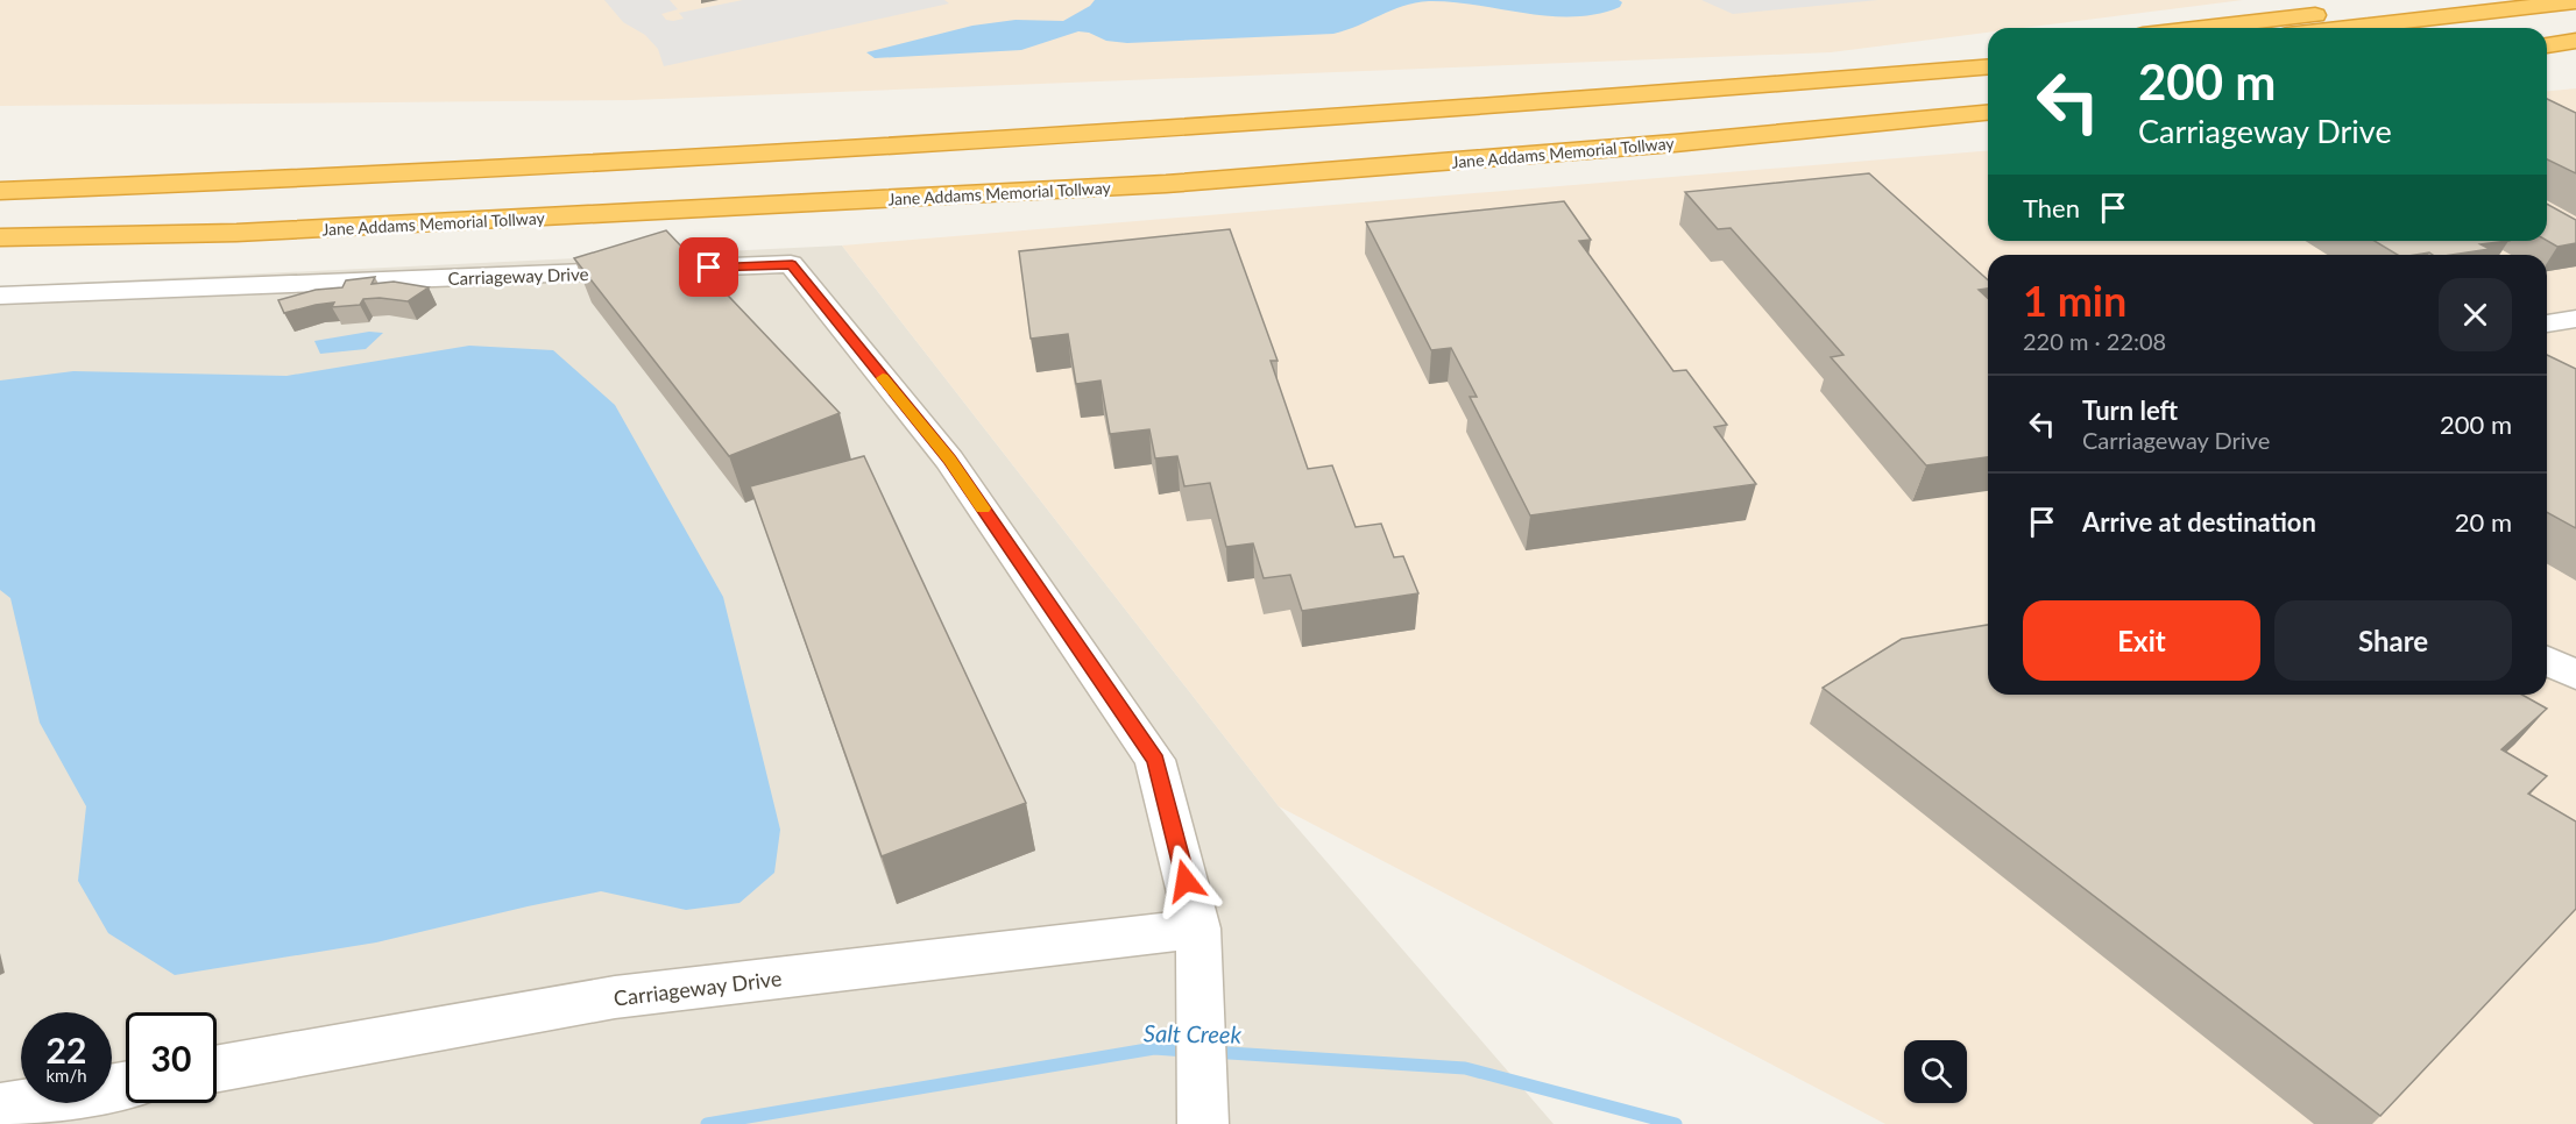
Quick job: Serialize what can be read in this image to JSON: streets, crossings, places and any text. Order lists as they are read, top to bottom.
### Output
{
  "streets": {
    "highway": ["Jane Addams Memorial Tollway"],
    "street": ["Carriageway Drive"]
  },
  "water": ["Salt Creek"],
  "page": {
    "turn": ["200 m", "Carriageway Drive"],
    "then": "Then",
    "heading": ["1 min", "220 m · 22:08"],
    "list": [
      {
        "name": "Turn left",
        "note": "Carriageway Drive",
        "value": "200 m"
      },
      {
        "name": "Arrive at destination",
        "value": "20 m"
      }
    ],
    "buttons": ["Exit", "Share"],
    "speed": "22 km/h",
    "limit": "30"
  }
}
